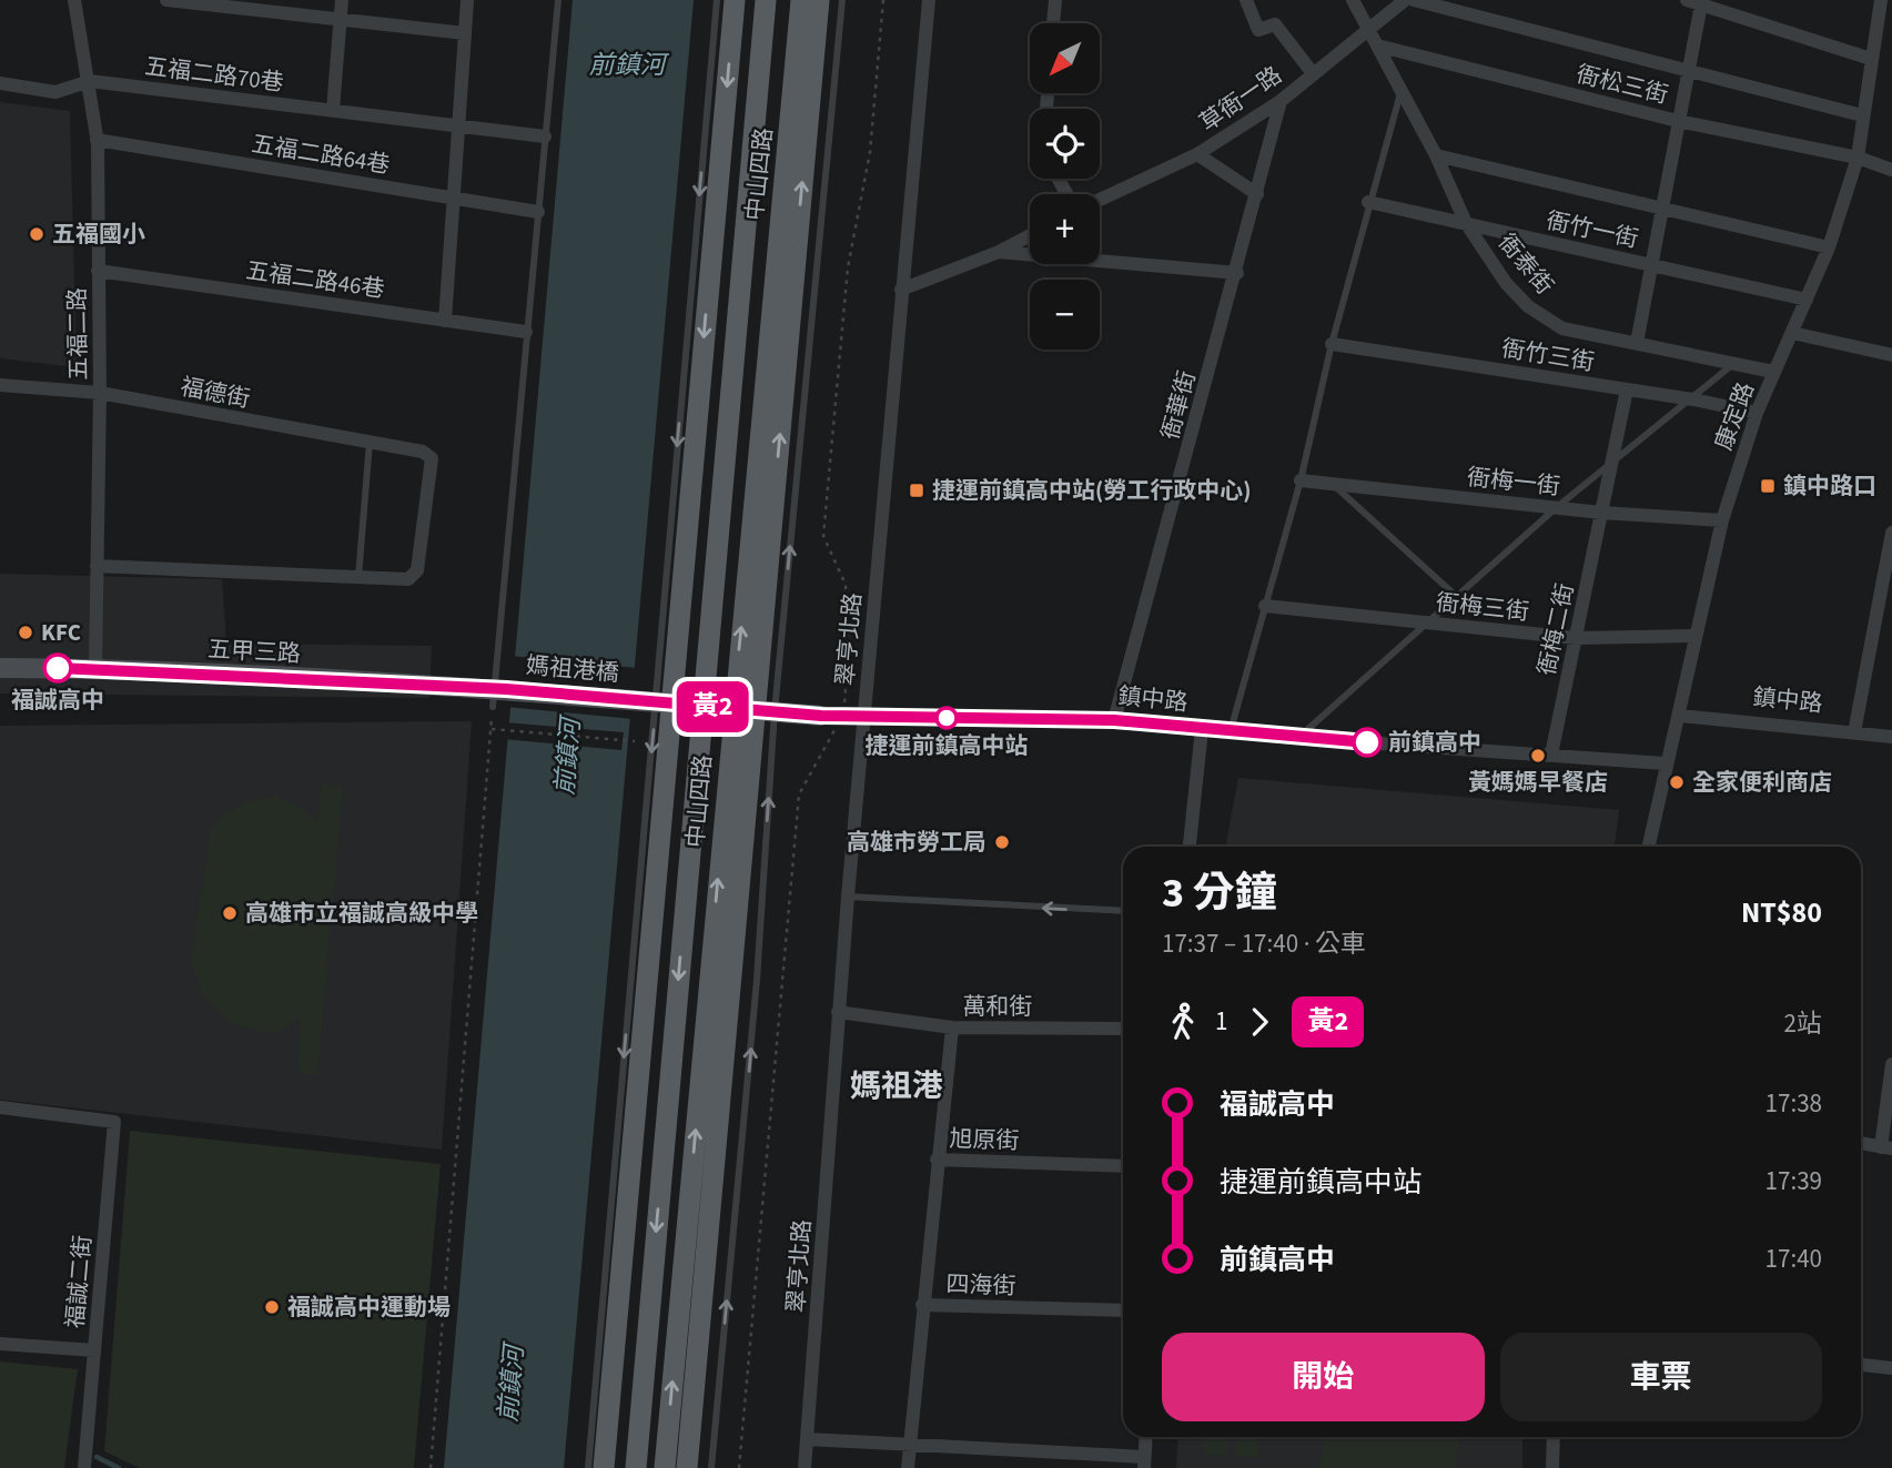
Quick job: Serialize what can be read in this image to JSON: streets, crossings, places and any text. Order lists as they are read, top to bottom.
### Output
{
  "streets": {
    "main road": [
      "中山四路",
      "五甲三路",
      "媽祖港橋",
      "鎮中路"
    ],
    "street": [
      "五福二路70巷",
      "衙松三街",
      "草衙一路",
      "五福二路64巷",
      "衙竹一街",
      "衙泰街",
      "五福二路46巷",
      "五福二路",
      "衙竹三街",
      "福德街",
      "衙華街",
      "康定路",
      "衙梅一街",
      "衙梅三街",
      "衙梅二街",
      "翠亨北路",
      "萬和街",
      "旭原街",
      "福誠二街",
      "四海街"
    ]
  },
  "crossings": [
    ["五福二路70巷", "五福二路"],
    ["衙松三街", "衙泰街"],
    ["衙松三街", "康定路"],
    ["草衙一路", "衙泰街"],
    ["草衙一路", "衙華街"],
    ["五福二路64巷", "五福二路"],
    ["中山四路", "媽祖港橋"],
    ["中山四路", "鎮中路"],
    ["衙竹一街", "衙泰街"],
    ["衙竹一街", "康定路"],
    ["衙泰街", "康定路"],
    ["五福二路46巷", "五福二路"],
    ["五福二路", "福德街"],
    ["五福二路", "五甲三路"],
    ["衙竹三街", "康定路"],
    ["衙竹三街", "衙梅二街"],
    ["衙華街", "鎮中路"],
    ["康定路", "衙梅一街"],
    ["康定路", "衙梅三街"],
    ["康定路", "鎮中路"],
    ["衙梅一街", "衙梅二街"],
    ["衙梅三街", "衙梅二街"],
    ["衙梅二街", "鎮中路"],
    ["翠亨北路", "鎮中路"],
    ["五甲三路", "媽祖港橋"],
    ["媽祖港橋", "鎮中路"],
    ["萬和街", "旭原街"],
    ["旭原街", "四海街"]
  ],
  "districts": ["媽祖港"],
  "water": ["前鎮河"],
  "places": {
    "other": [
      "五福國小",
      "KFC",
      "福誠高中",
      "捷運前鎮高中站",
      "前鎮高中",
      "黃媽媽早餐店",
      "全家便利商店",
      "高雄市勞工局",
      "高雄市立福誠高級中學",
      "福誠高中運動場"
    ],
    "transit": ["鎮中路口", "捷運前鎮高中站(勞工行政中心)"]
  },
  "lines": ["bus line 黃2"],
  "north": "bottom left",
  "page": {
    "on_map": "黃2",
    "map_buttons": ["+", "−"],
    "heading": ["3 分鐘", "17:37 – 17:40 · 公車", "NT$80"],
    "legs": ["1", "黃2", "2站"],
    "list": [
      {
        "name": "福誠高中",
        "value": "17:38"
      },
      {
        "name": "捷運前鎮高中站",
        "value": "17:39"
      },
      {
        "name": "前鎮高中",
        "value": "17:40"
      }
    ],
    "buttons": ["開始", "車票"]
  }
}
